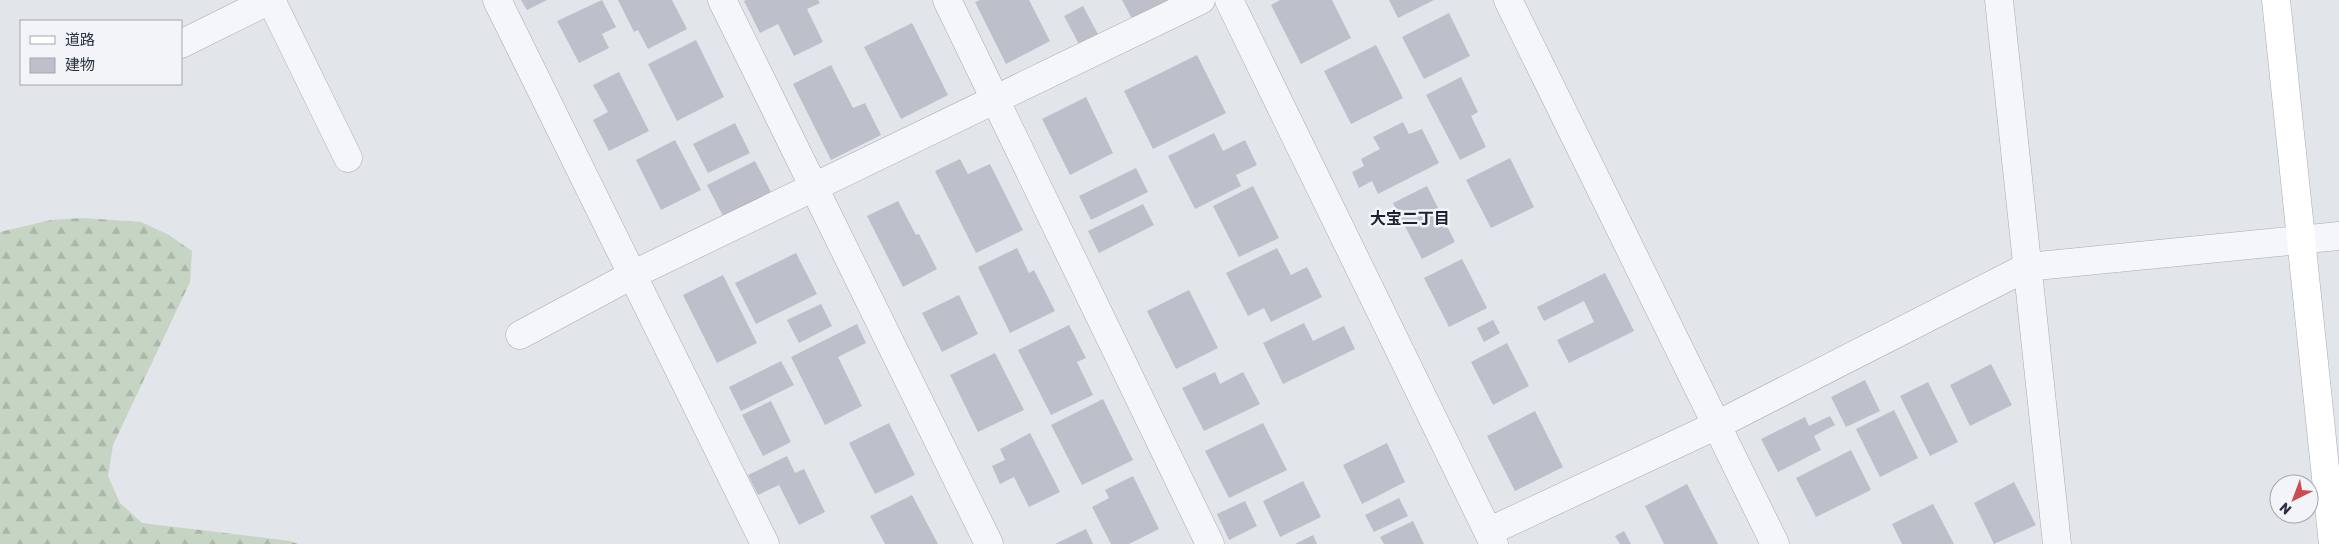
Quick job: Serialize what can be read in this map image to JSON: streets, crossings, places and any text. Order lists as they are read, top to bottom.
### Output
{
  "districts": ["大宝二丁目"],
  "legend": ["道路", "建物"],
  "north": "bottom left"
}
